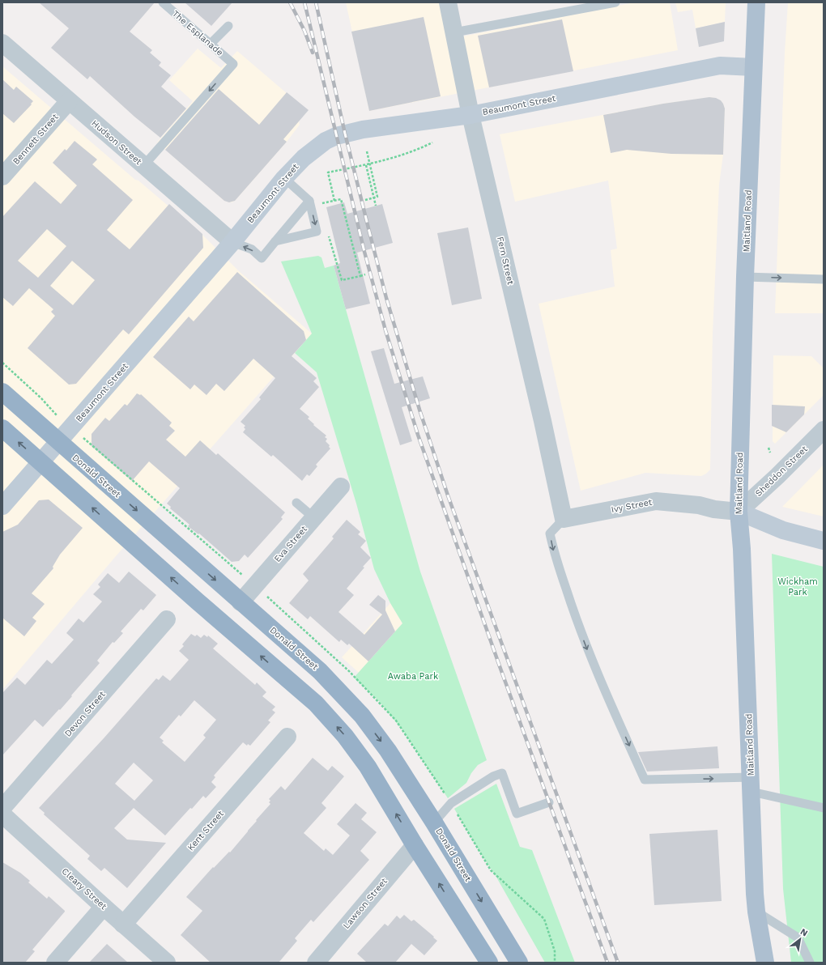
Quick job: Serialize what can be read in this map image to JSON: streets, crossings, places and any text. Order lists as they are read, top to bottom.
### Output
{
  "streets": {
    "highway": ["Donald Street"],
    "main road": ["Beaumont Street", "Maitland Road"],
    "street": [
      "Bennett Street",
      "Hudson Street",
      "Fern Street",
      "Sheddon Street",
      "Ivy Street",
      "Eva Street",
      "Devon Street",
      "Kent Street",
      "Cleary Street",
      "Lawson Street"
    ],
    "lane": ["The Esplanade"]
  },
  "crossings": [
    ["The Esplanade", "Hudson Street"],
    ["Beaumont Street", "Hudson Street"],
    ["Beaumont Street", "Maitland Road"],
    ["Beaumont Street", "Fern Street"],
    ["Beaumont Street", "Donald Street"],
    ["Bennett Street", "Hudson Street"],
    ["Maitland Road", "Sheddon Street"],
    ["Maitland Road", "Ivy Street"],
    ["Fern Street", "Ivy Street"],
    ["Sheddon Street", "Ivy Street"],
    ["Donald Street", "Eva Street"],
    ["Kent Street", "Cleary Street"]
  ],
  "one_way": ["The Esplanade"],
  "parks": ["Wickham Park", "Awaba Park"],
  "north": "top right"
}
